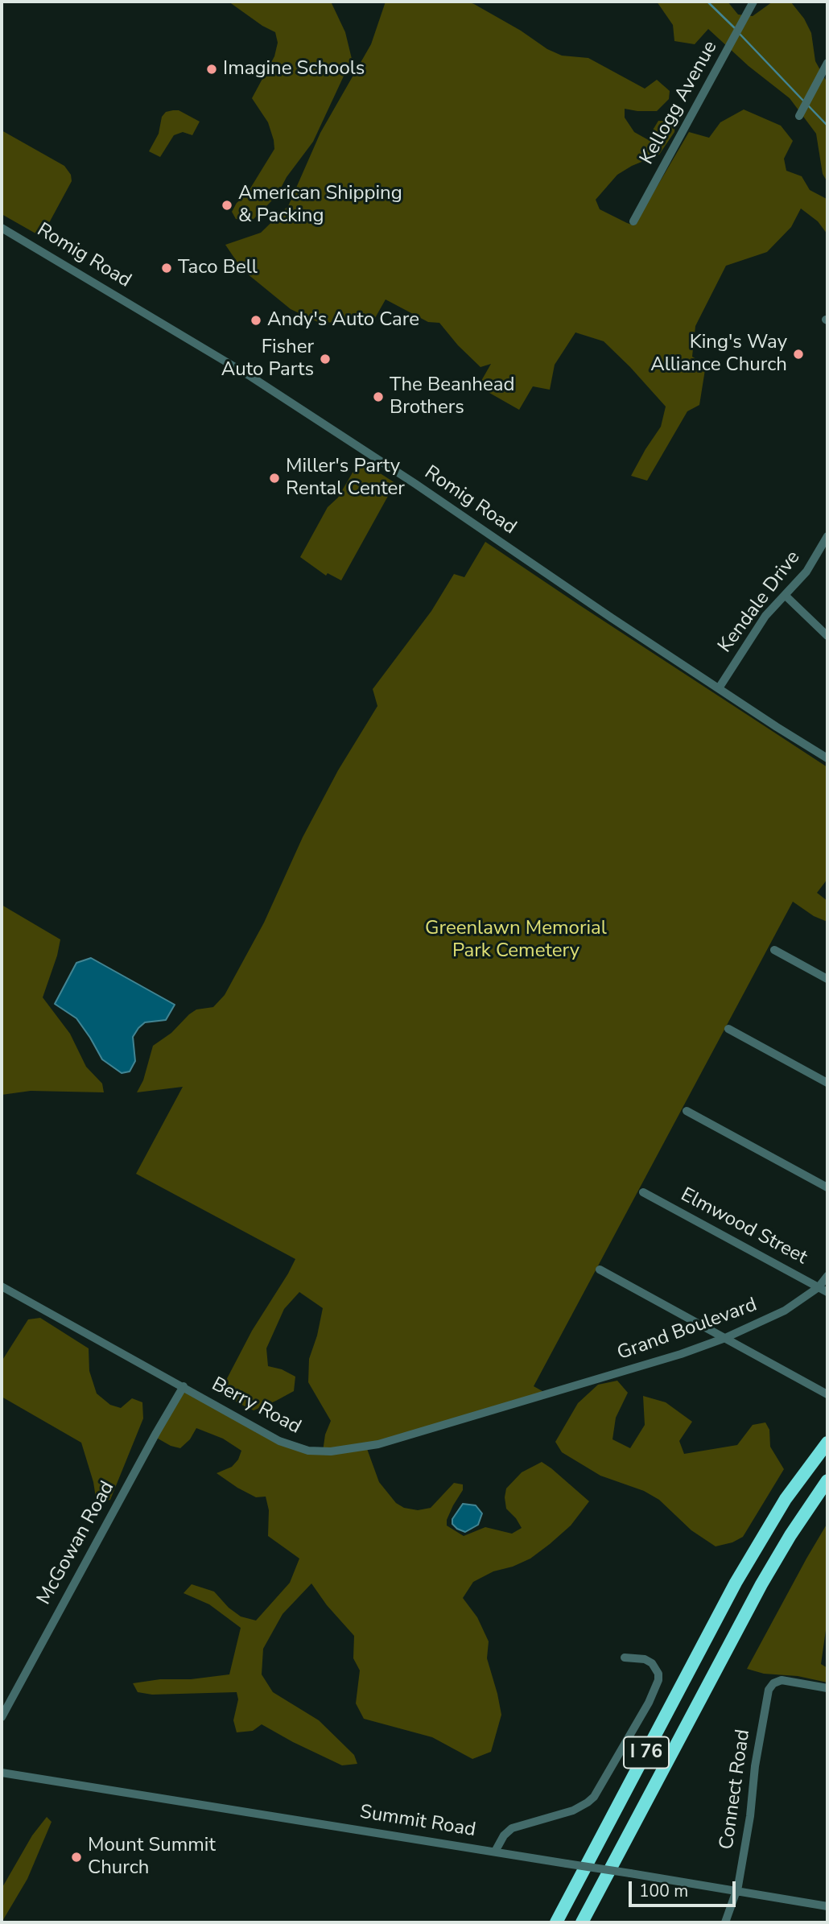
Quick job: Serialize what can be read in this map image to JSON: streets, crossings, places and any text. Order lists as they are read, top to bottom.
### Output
{
  "streets": {
    "highway": ["I 76"],
    "street": [
      "Kellogg Avenue",
      "Romig Road",
      "Kendale Drive",
      "Elmwood Street",
      "Grand Boulevard",
      "Berry Road",
      "McGowan Road",
      "Connect Road",
      "Summit Road"
    ]
  },
  "crossings": [
    ["Romig Road", "Kendale Drive"],
    ["Elmwood Street", "Grand Boulevard"],
    ["Grand Boulevard", "Berry Road"],
    ["Berry Road", "McGowan Road"],
    ["Connect Road", "Summit Road"]
  ],
  "parks": ["Greenlawn Memorial Park Cemetery"],
  "places": [
    "Imagine Schools",
    "American Shipping & Packing",
    "Taco Bell",
    "Andy's Auto Care",
    "King's Way Alliance Church",
    "Fisher Auto Parts",
    "The Beanhead Brothers",
    "Miller's Party Rental Center",
    "Mount Summit Church"
  ],
  "scale_bar": "100 m"
}
